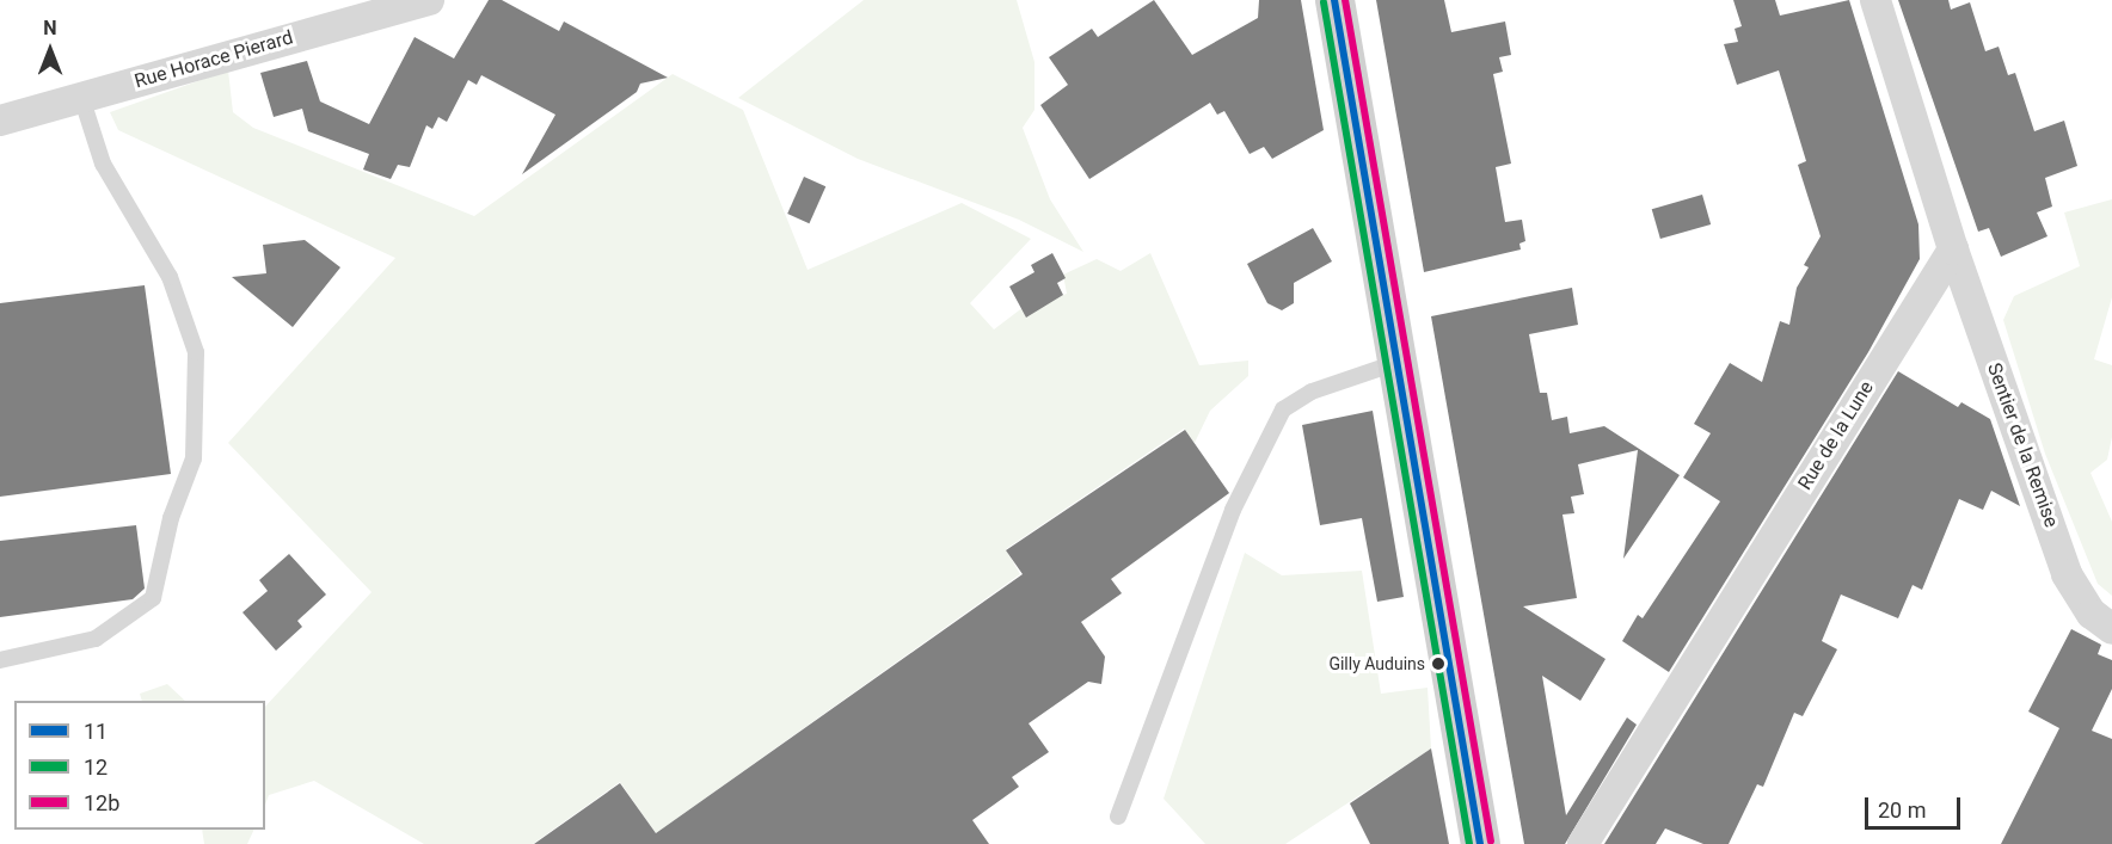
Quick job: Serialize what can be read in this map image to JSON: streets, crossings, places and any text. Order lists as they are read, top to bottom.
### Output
{
  "streets": {
    "street": ["Rue Horace Pierard", "Rue de la Lune", "Sentier de la Remise"]
  },
  "crossings": [
    ["Rue de la Lune", "Sentier de la Remise"]
  ],
  "places": ["Gilly Auduins"],
  "lines": ["transit line 11", "transit line 12b", "transit line 12"],
  "legend": ["11", "12", "12b"],
  "scale_bar": "20 m",
  "north": "top"
}
